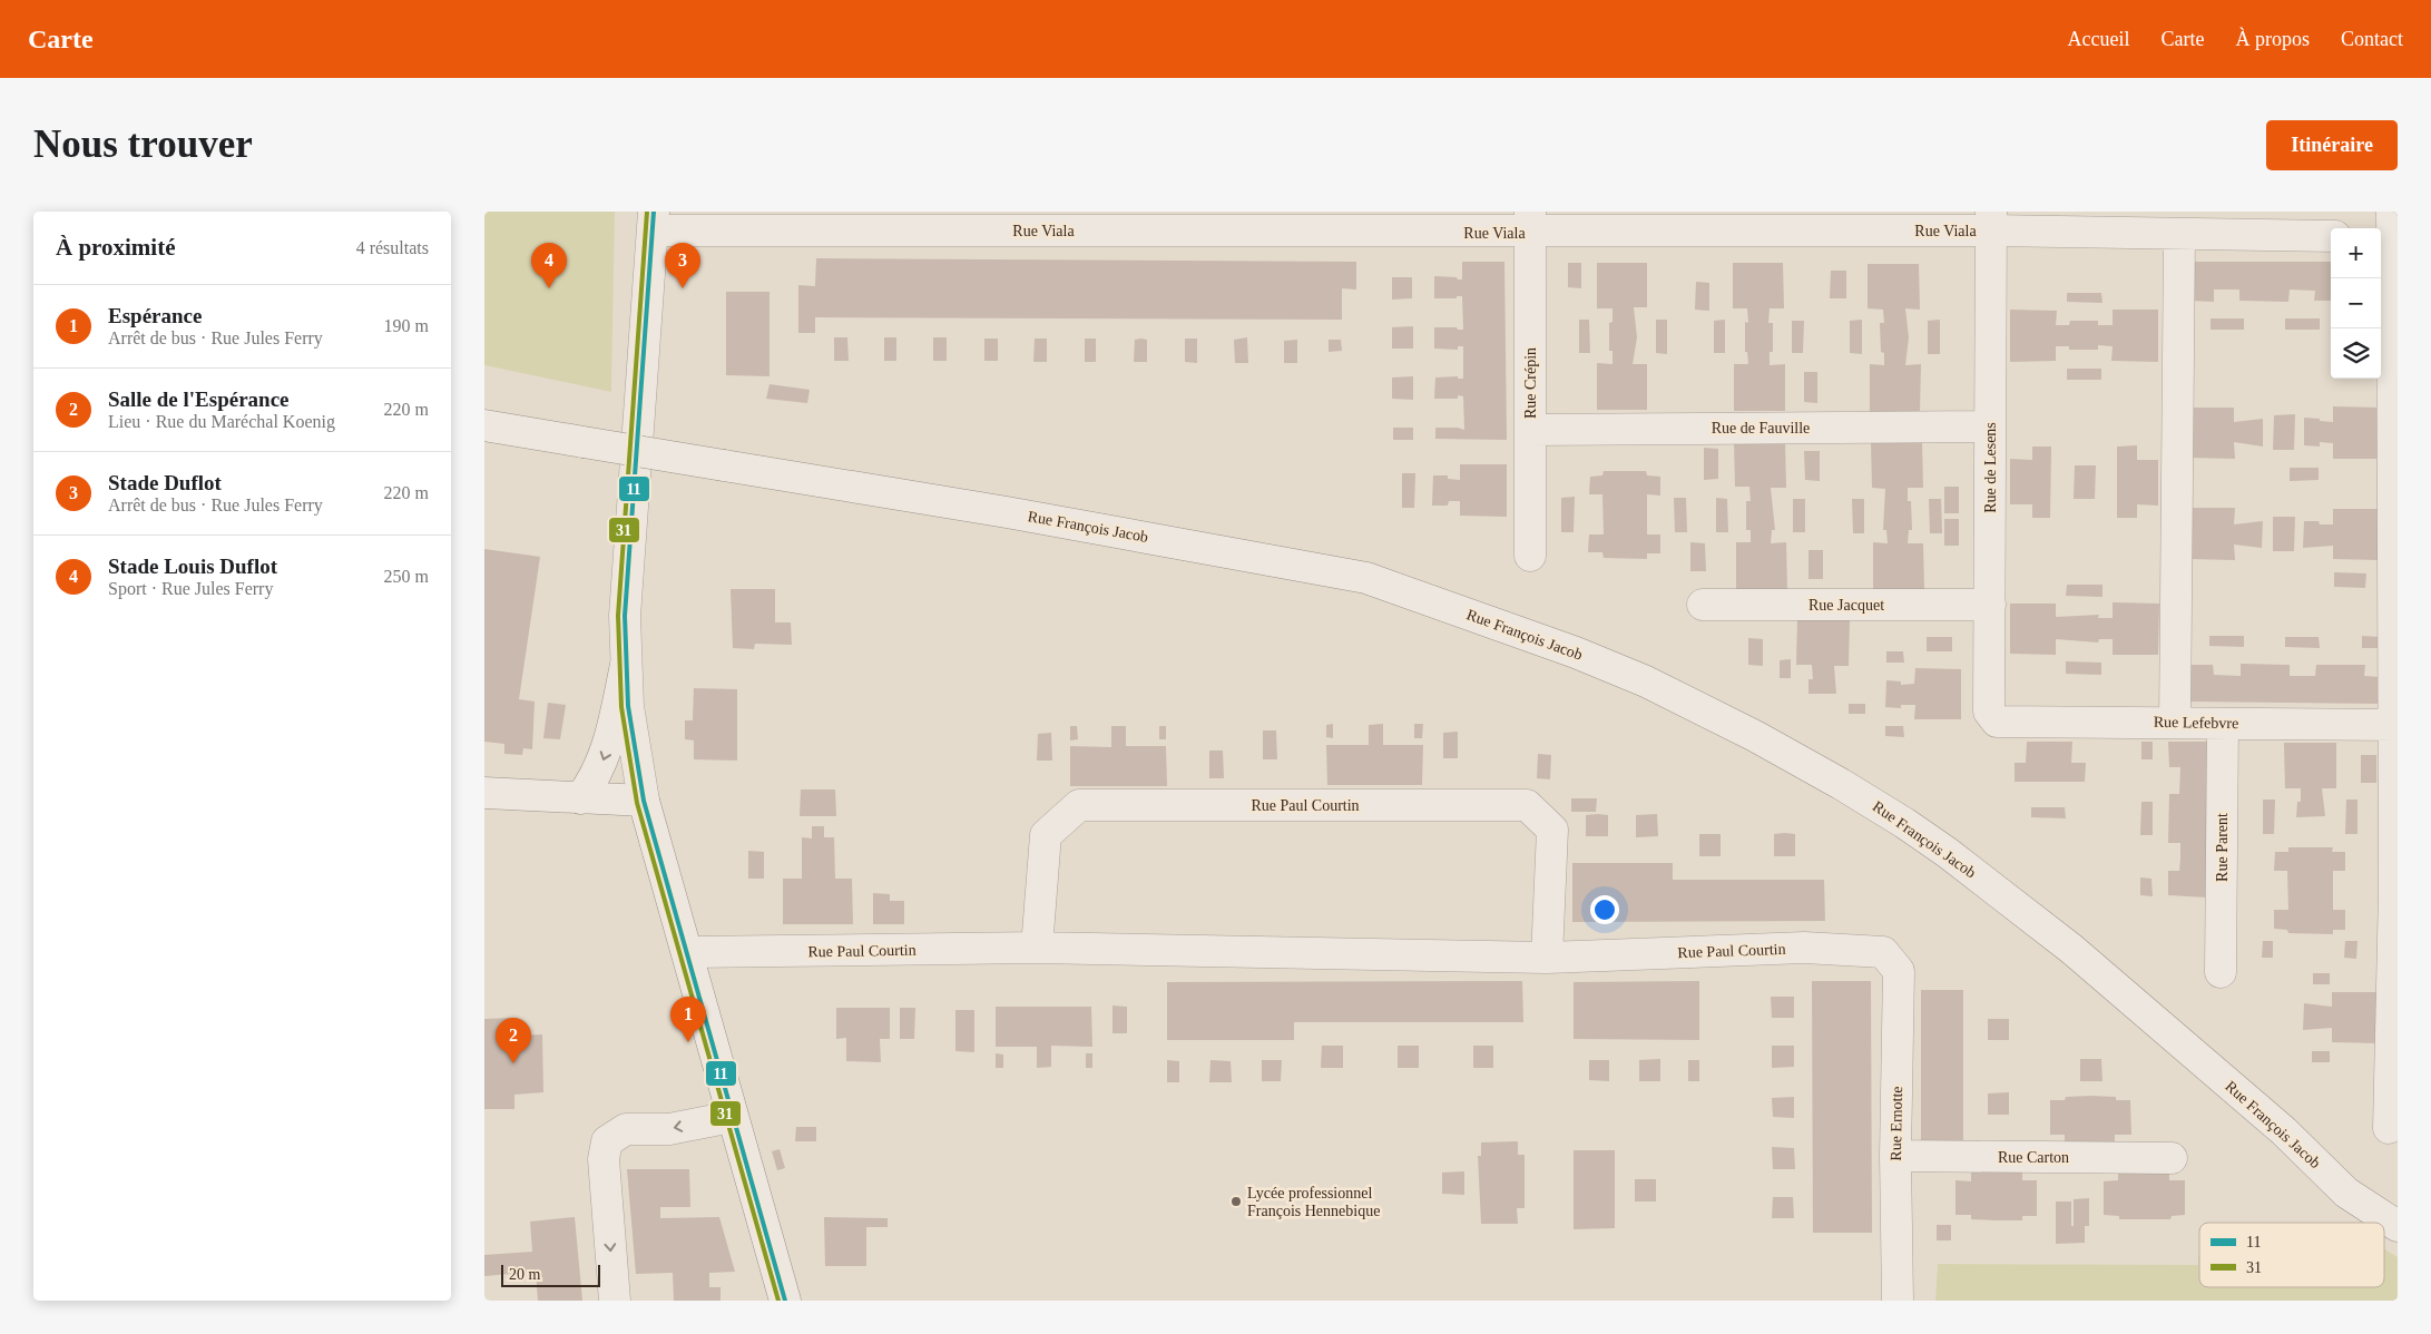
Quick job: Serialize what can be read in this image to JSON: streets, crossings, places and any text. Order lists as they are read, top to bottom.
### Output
{
  "streets": {
    "street": [
      "Rue Viala",
      "Rue Crépin",
      "Rue de Fauville",
      "Rue de Lesens",
      "Rue François Jacob",
      "Rue Jacquet",
      "Rue Lefebvre",
      "Rue Paul Courtin",
      "Rue Parent",
      "Rue Ernotte",
      "Rue Carton"
    ]
  },
  "crossings": [
    ["Rue Viala", "Rue Crépin"],
    ["Rue Viala", "Rue de Lesens"],
    ["Rue Crépin", "Rue de Fauville"],
    ["Rue de Fauville", "Rue de Lesens"],
    ["Rue de Lesens", "Rue Jacquet"],
    ["Rue de Lesens", "Rue Lefebvre"],
    ["Rue Lefebvre", "Rue Parent"],
    ["Rue Paul Courtin", "Rue Ernotte"],
    ["Rue Ernotte", "Rue Carton"]
  ],
  "places": ["Lycée professionnel François Hennebique"],
  "lines": ["transit line 11", "transit line 31"],
  "legend": ["11", "31"],
  "scale_bar": "20 m",
  "page": {
    "header": "Carte",
    "nav": [
      "Accueil",
      "Carte",
      "À propos",
      "Contact"
    ],
    "buttons": "Itinéraire",
    "title": "Nous trouver",
    "heading": ["À proximité", "4 résultats"],
    "map_buttons": ["+", "−"],
    "pins": [
      "3",
      "4",
      "1",
      "2"
    ],
    "list": [
      {
        "mark": "1",
        "name": "Espérance",
        "note": "Arrêt de bus · Rue Jules Ferry",
        "value": "190 m"
      },
      {
        "mark": "2",
        "name": "Salle de l'Espérance",
        "note": "Lieu · Rue du Maréchal Koenig",
        "value": "220 m"
      },
      {
        "mark": "3",
        "name": "Stade Duflot",
        "note": "Arrêt de bus · Rue Jules Ferry",
        "value": "220 m"
      },
      {
        "mark": "4",
        "name": "Stade Louis Duflot",
        "note": "Sport · Rue Jules Ferry",
        "value": "250 m"
      }
    ],
    "scale": "20 m"
  }
}
